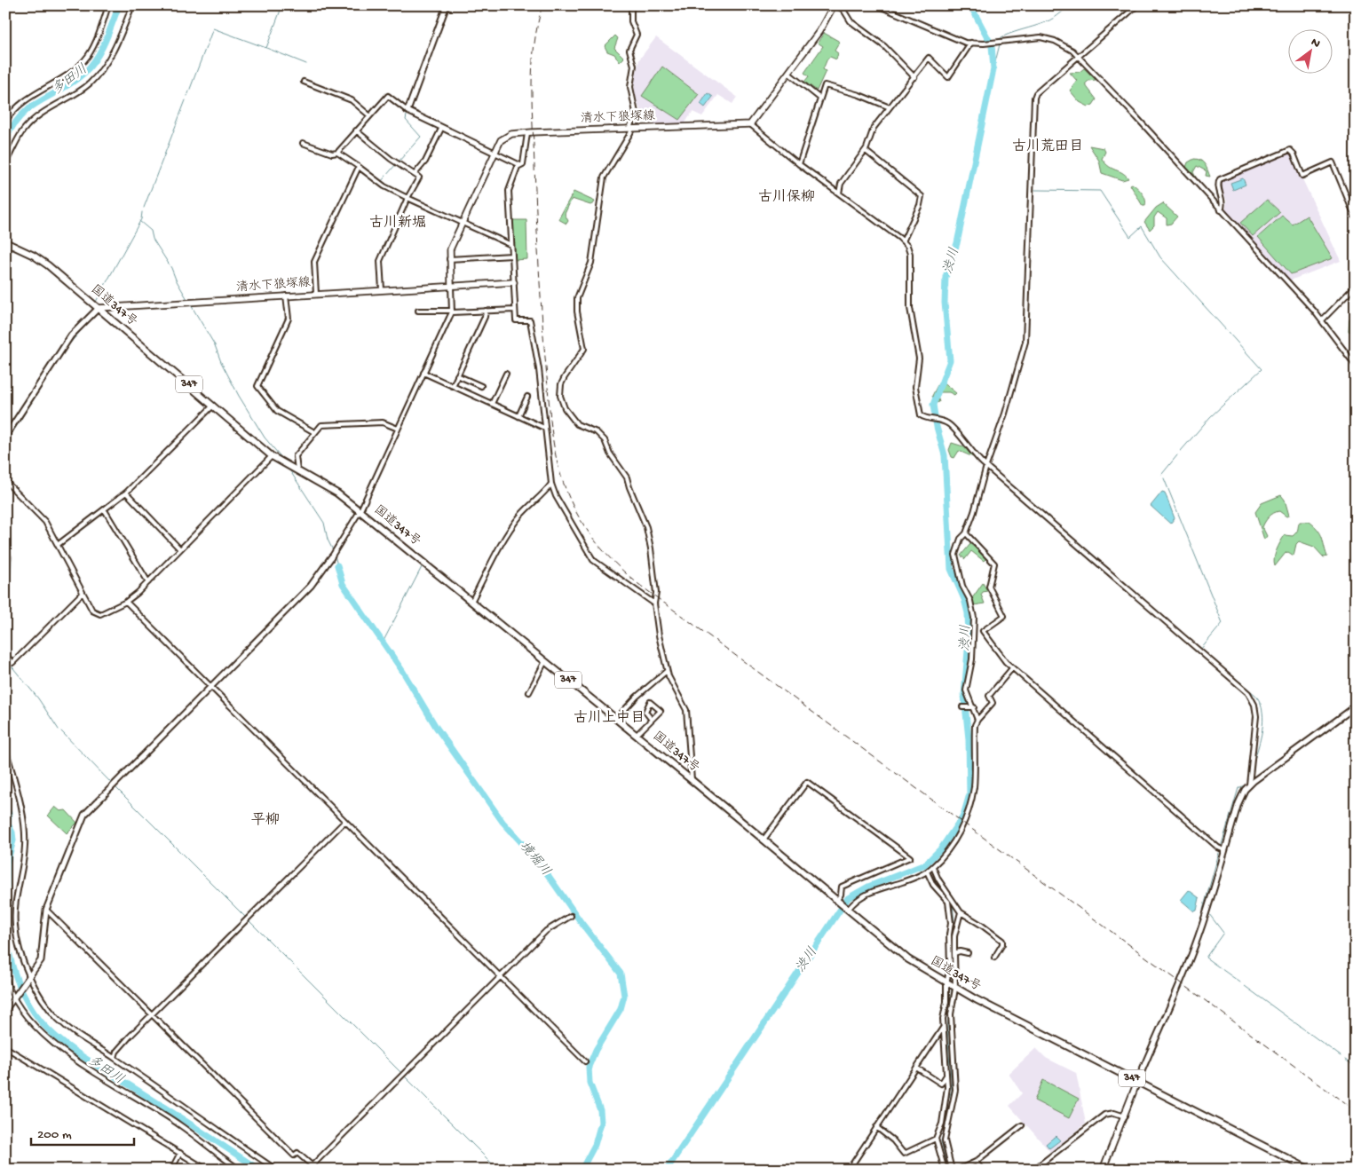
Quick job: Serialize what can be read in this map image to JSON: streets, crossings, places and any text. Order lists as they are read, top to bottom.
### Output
{
  "streets": {
    "highway": ["国道347号", "347"],
    "main road": ["清水下狼塚線"]
  },
  "crossings": [
    ["清水下狼塚線", "国道347号"]
  ],
  "districts": [
    "古川荒田目",
    "古川保柳",
    "古川新堀",
    "古川上中目",
    "平柳"
  ],
  "water": ["多田川", "渋川", "境堀川"],
  "scale_bar": "200 m",
  "north": "top right"
}
